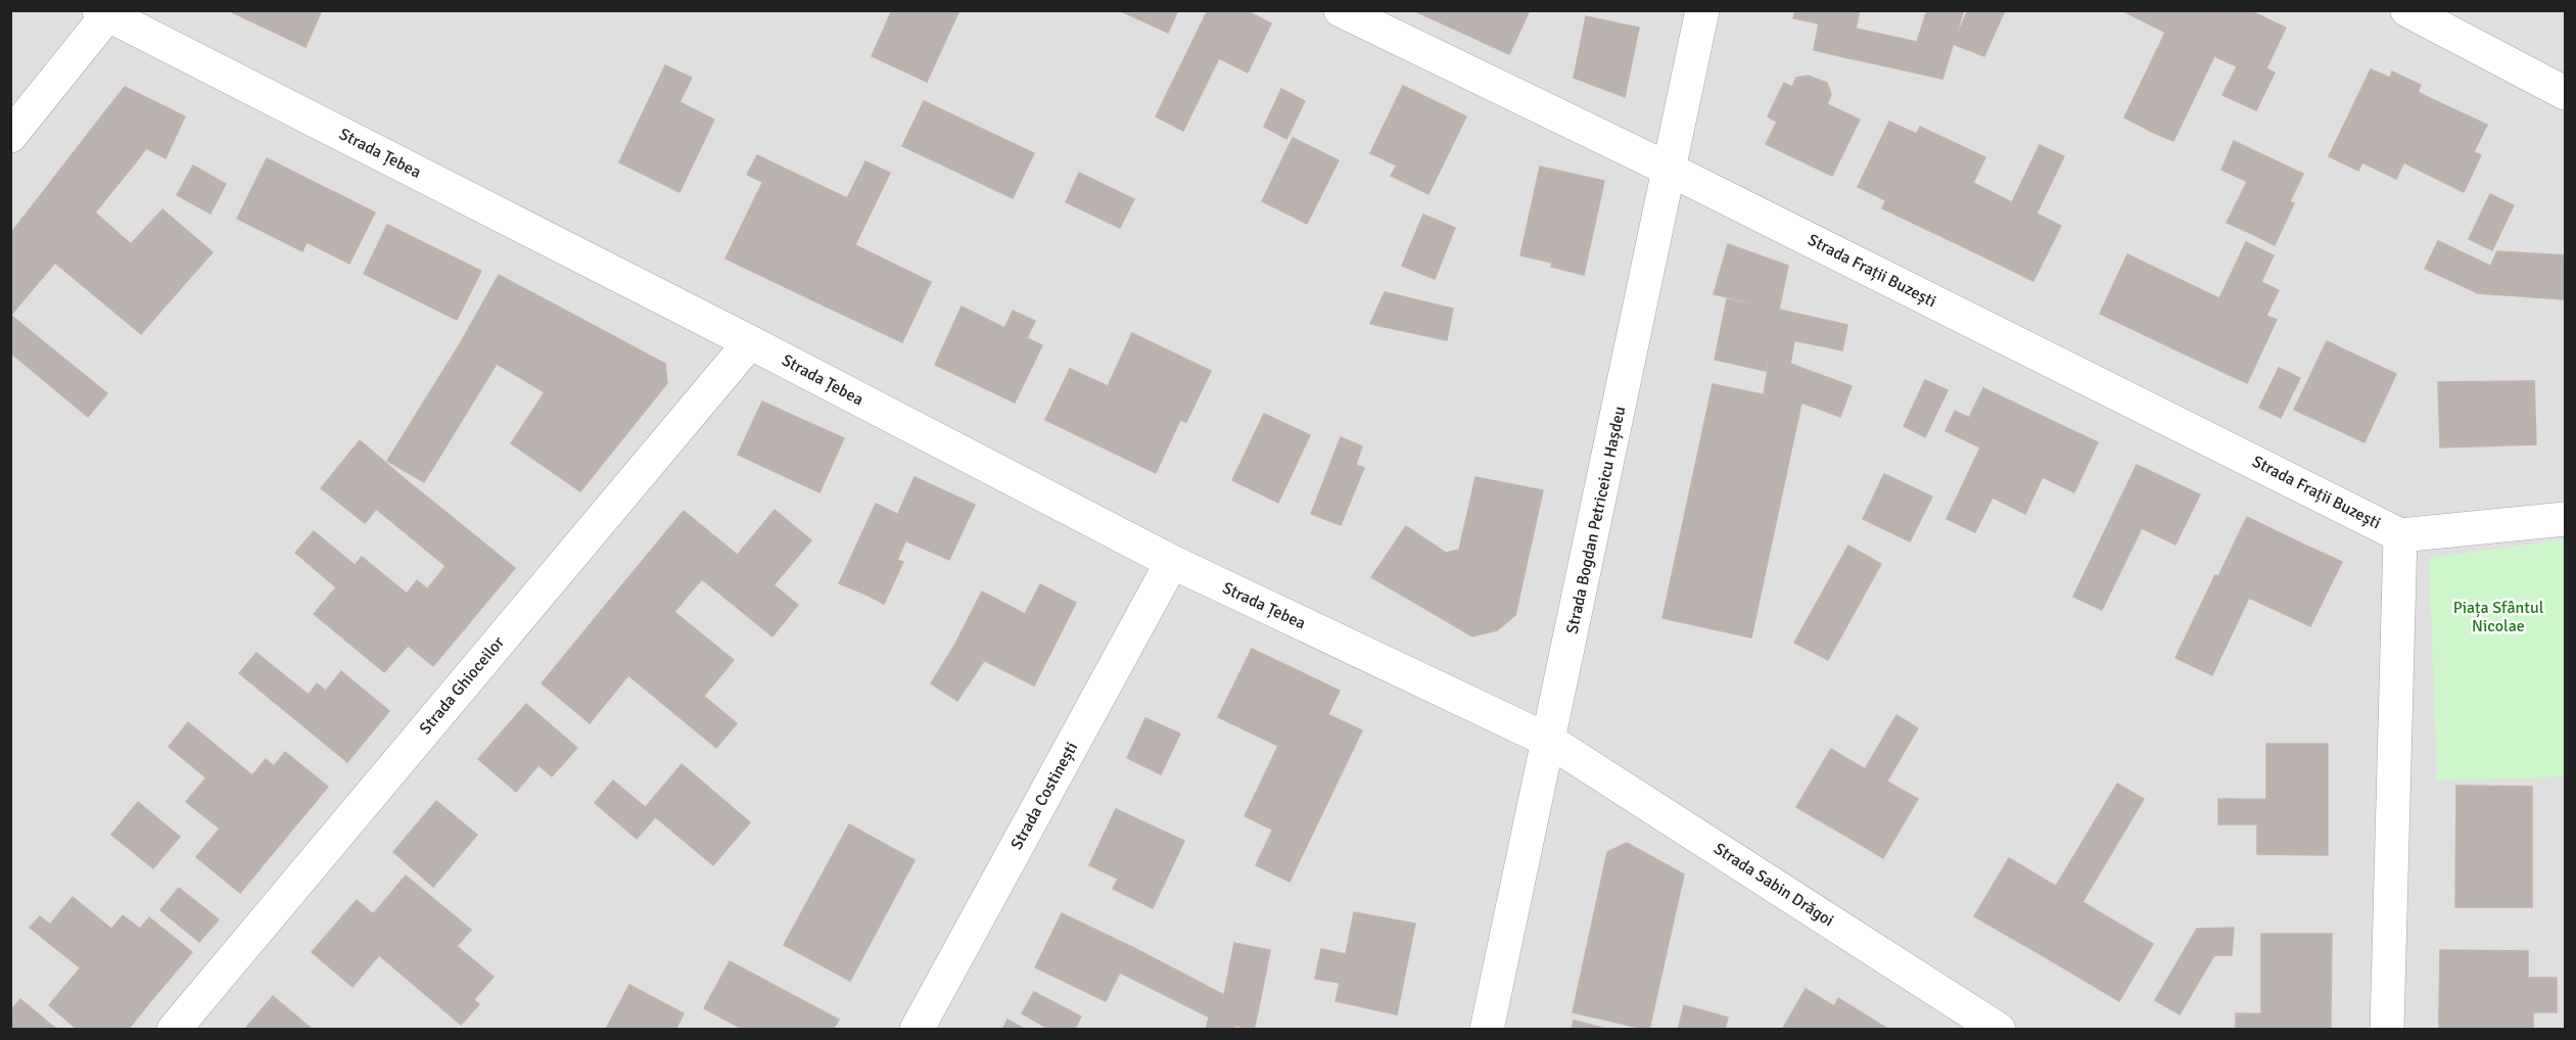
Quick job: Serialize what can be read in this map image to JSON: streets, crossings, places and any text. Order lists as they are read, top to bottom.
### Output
{
  "streets": {
    "street": [
      "Strada Țebea",
      "Strada Frații Buzești",
      "Strada Bogdan Petriceicu Hașdeu",
      "Strada Ghioceilor",
      "Strada Costinești",
      "Strada Sabin Drăgoi"
    ]
  },
  "crossings": [
    ["Strada Țebea", "Strada Bogdan Petriceicu Hașdeu"],
    ["Strada Țebea", "Strada Ghioceilor"],
    ["Strada Țebea", "Strada Costinești"],
    ["Strada Țebea", "Strada Sabin Drăgoi"],
    ["Strada Frații Buzești", "Strada Bogdan Petriceicu Hașdeu"],
    ["Strada Bogdan Petriceicu Hașdeu", "Strada Sabin Drăgoi"]
  ],
  "parks": ["Piața Sfântul Nicolae"]
}
